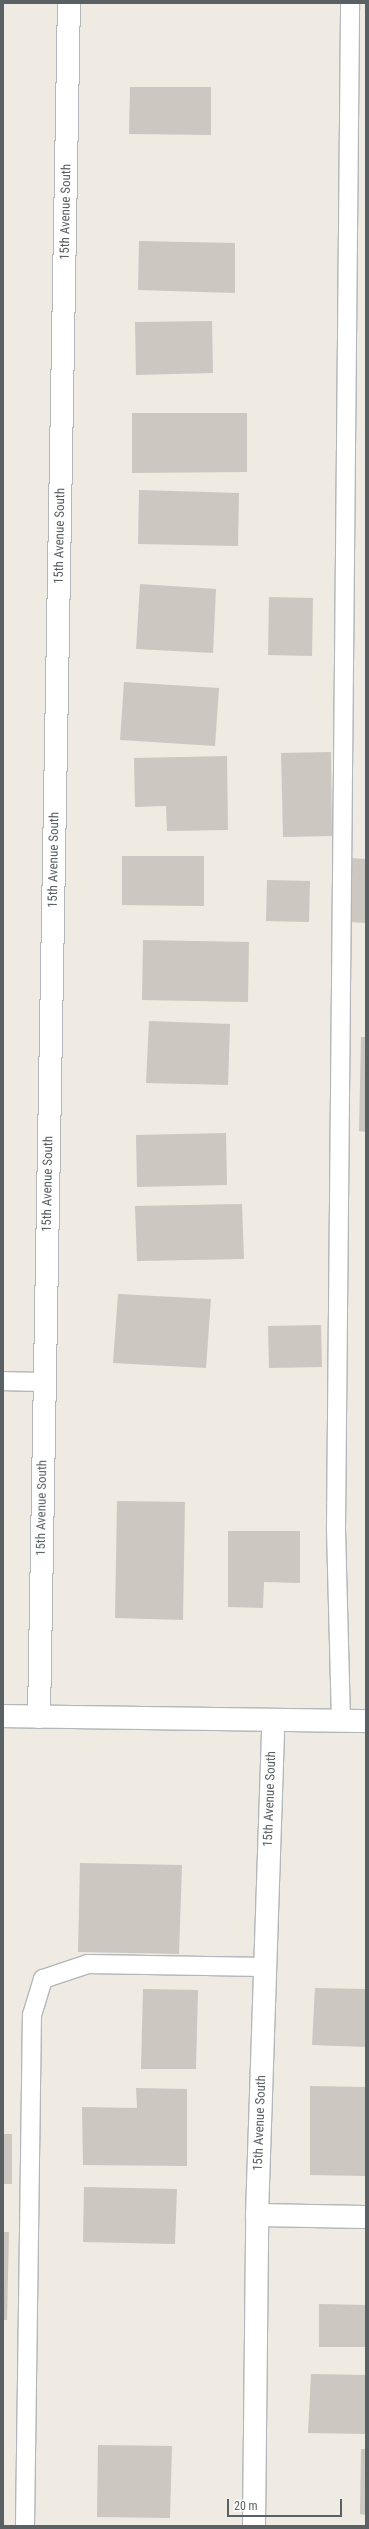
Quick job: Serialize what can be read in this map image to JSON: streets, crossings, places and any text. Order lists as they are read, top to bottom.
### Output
{
  "streets": {
    "street": ["15th Avenue South"]
  },
  "scale_bar": "20 m"
}
